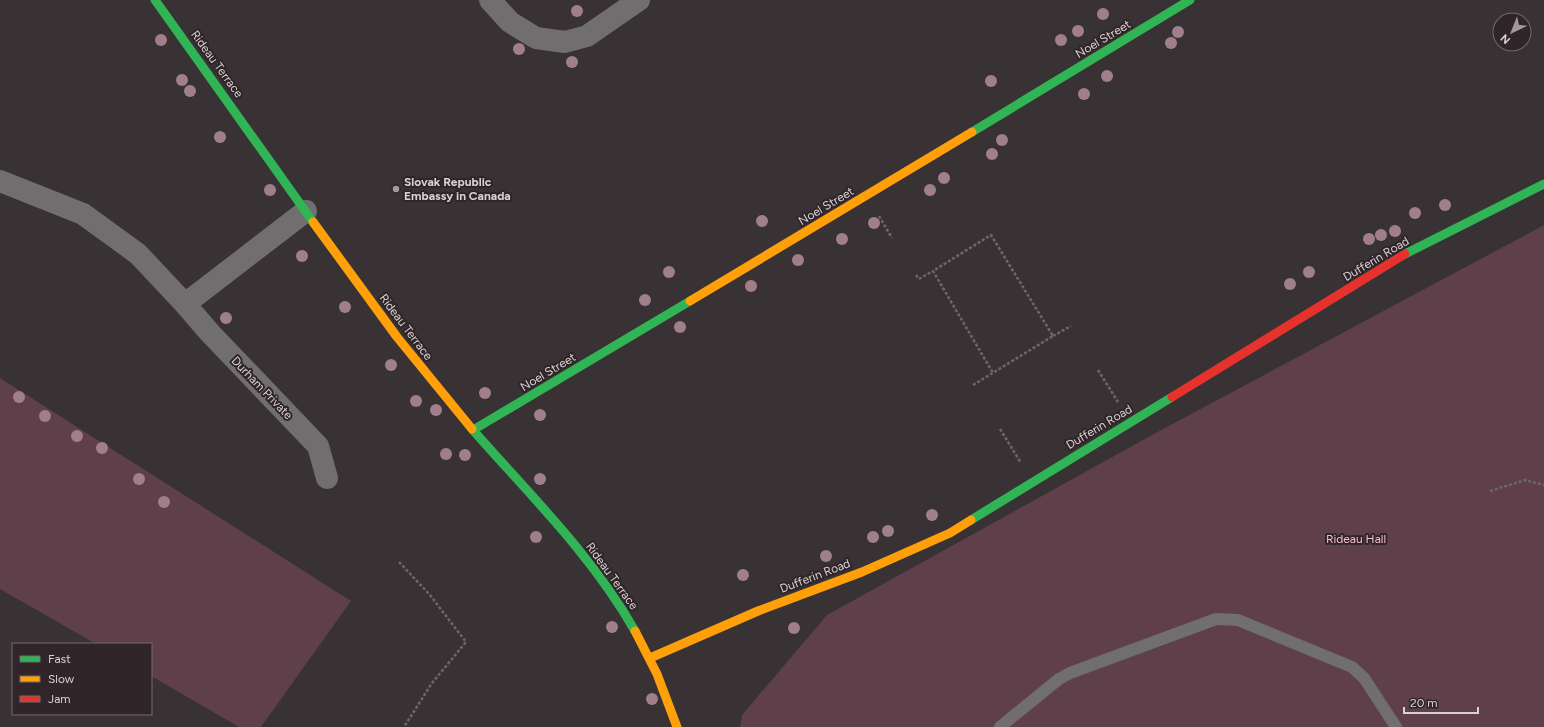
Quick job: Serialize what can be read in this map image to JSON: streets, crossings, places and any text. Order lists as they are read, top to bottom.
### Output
{
  "streets": {
    "street": [
      "Noel Street",
      "Rideau Terrace",
      "Dufferin Road",
      "Durham Private"
    ]
  },
  "crossings": [
    ["Noel Street", "Rideau Terrace"],
    ["Rideau Terrace", "Dufferin Road"]
  ],
  "parks": ["Rideau Hall"],
  "places": ["Slovak Republic Embassy in Canada"],
  "legend": ["Fast", "Slow", "Jam"],
  "scale_bar": "20 m",
  "north": "bottom left"
}
